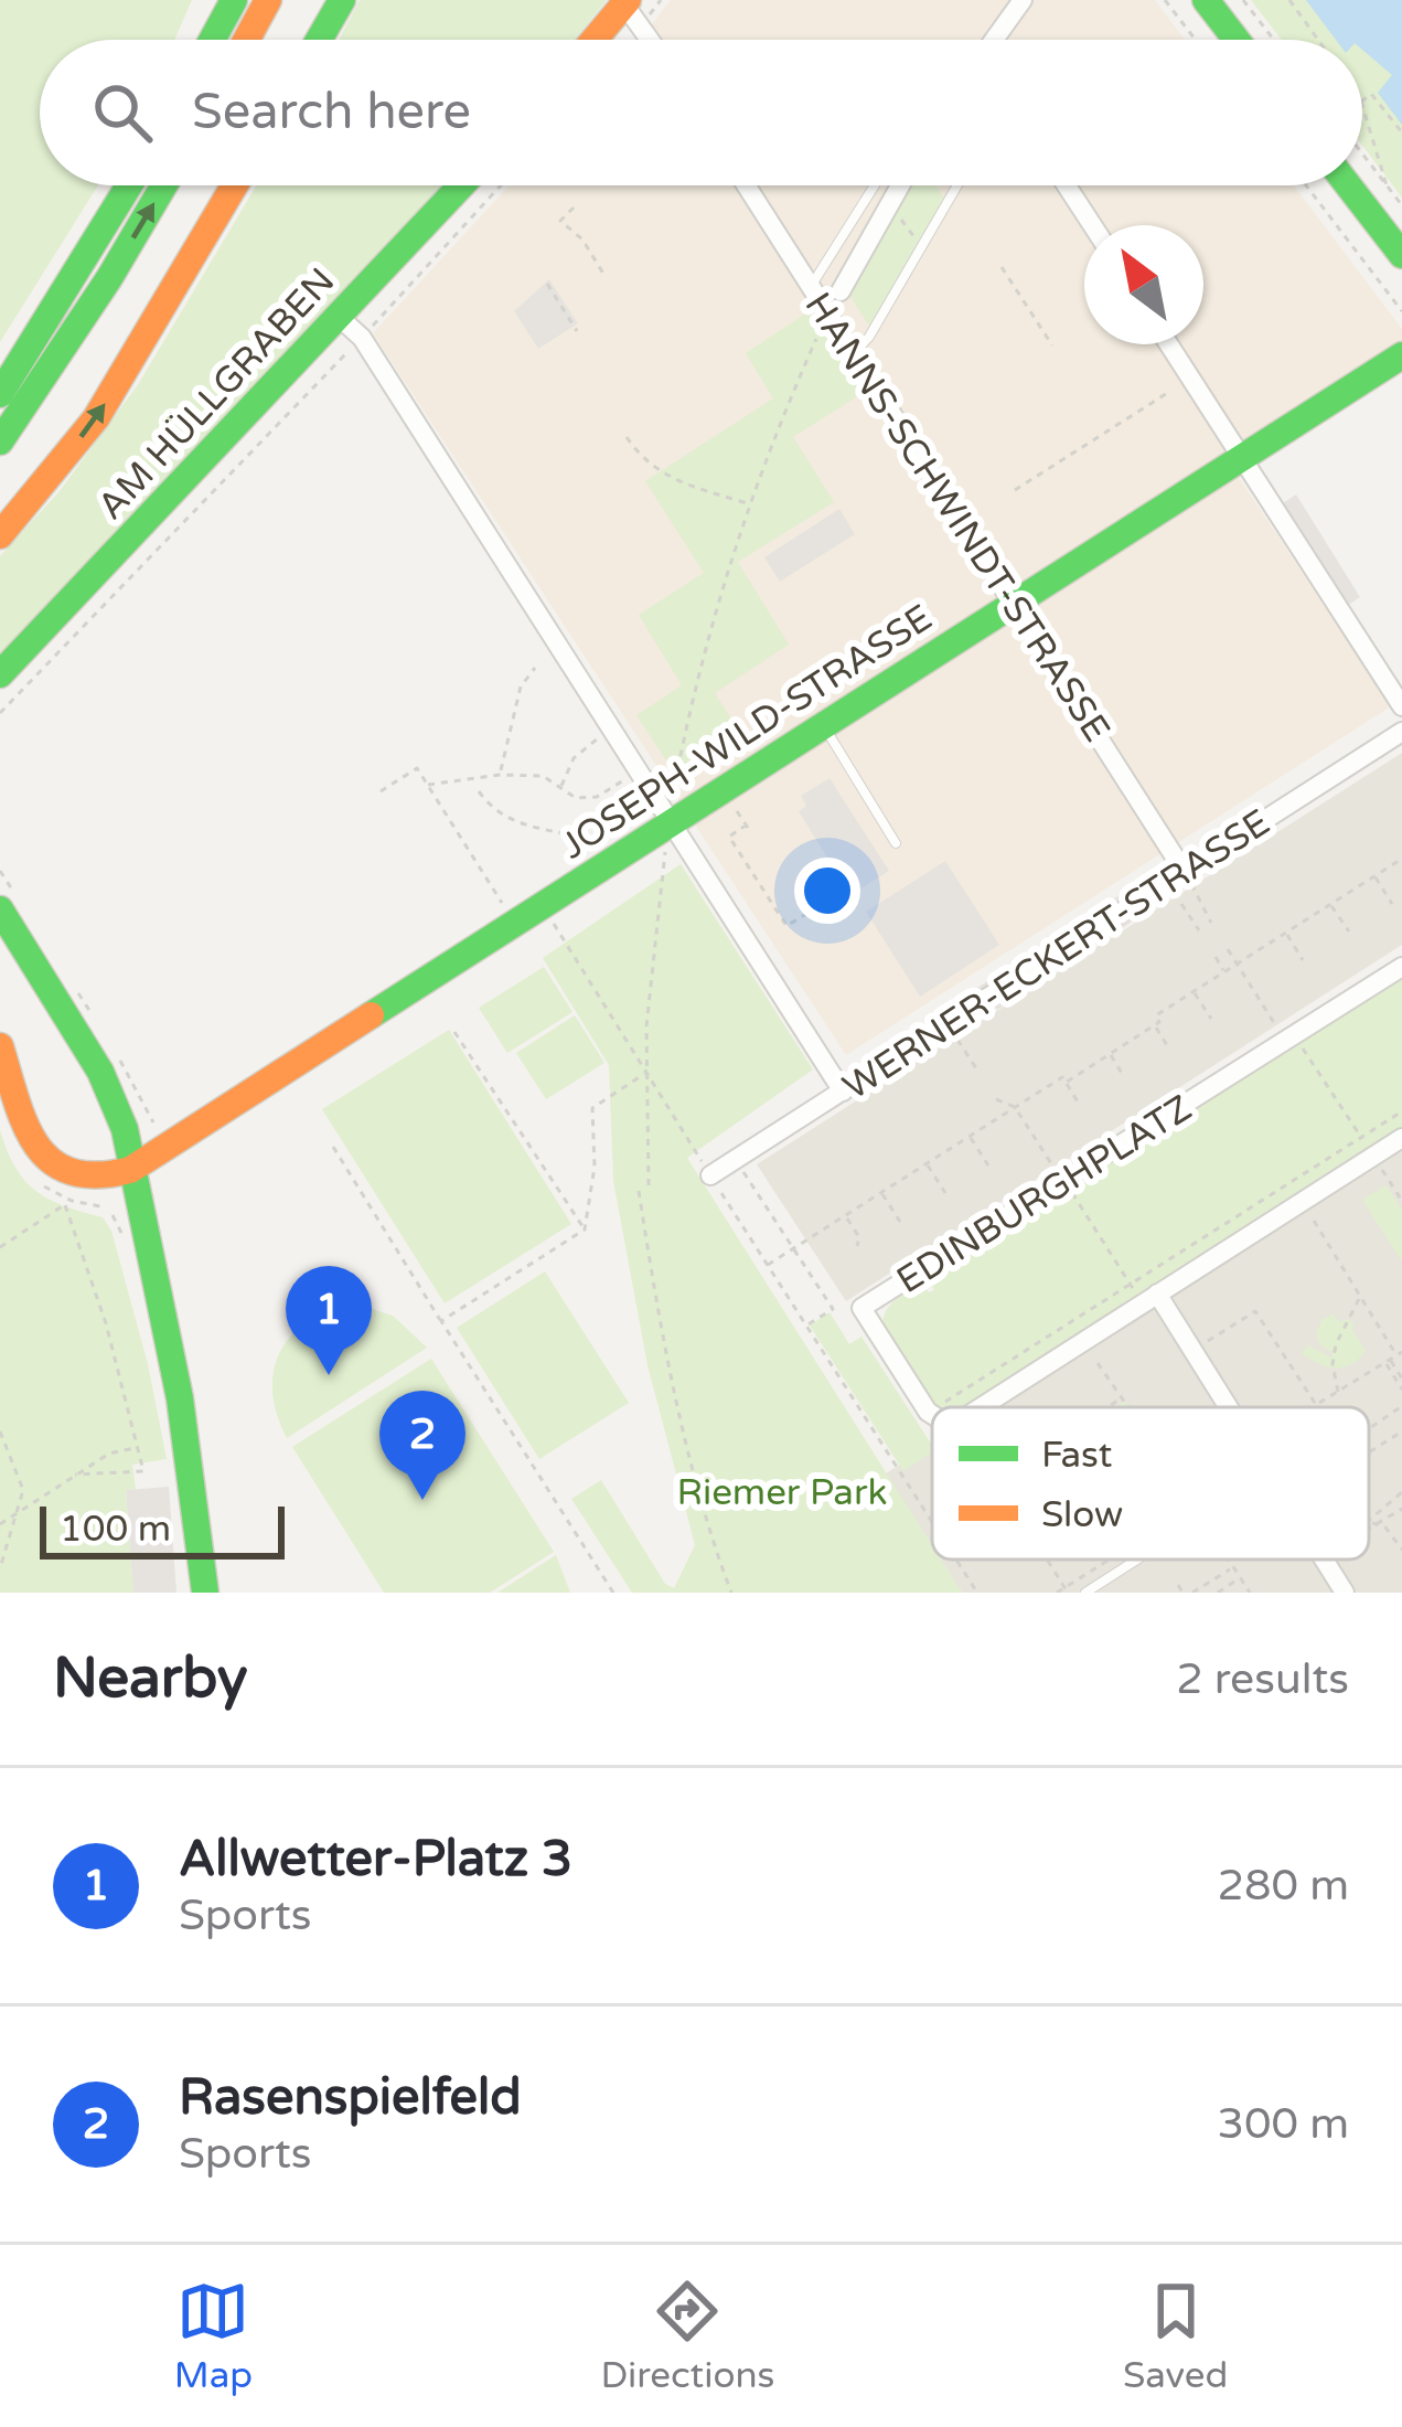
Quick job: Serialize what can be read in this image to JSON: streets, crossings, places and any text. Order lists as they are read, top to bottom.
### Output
{
  "streets": {
    "main road": ["AM HÜLLGRABEN", "JOSEPH-WILD-STRASSE"],
    "street": ["HANNS-SCHWINDT-STRASSE", "WERNER-ECKERT-STRASSE", "EDINBURGHPLATZ"]
  },
  "crossings": [
    ["HANNS-SCHWINDT-STRASSE", "JOSEPH-WILD-STRASSE"],
    ["HANNS-SCHWINDT-STRASSE", "WERNER-ECKERT-STRASSE"]
  ],
  "parks": ["Riemer Park"],
  "legend": ["Fast", "Slow"],
  "scale_bar": "100 m",
  "north": "top left",
  "page": {
    "search": "Search here",
    "pins": ["1", "2"],
    "scale": "100 m",
    "heading": ["Nearby", "2 results"],
    "list": [
      {
        "mark": "1",
        "name": "Allwetter-Platz 3",
        "note": "Sports",
        "value": "280 m"
      },
      {
        "mark": "2",
        "name": "Rasenspielfeld",
        "note": "Sports",
        "value": "300 m"
      }
    ],
    "nav": ["Map", "Directions", "Saved"]
  }
}
